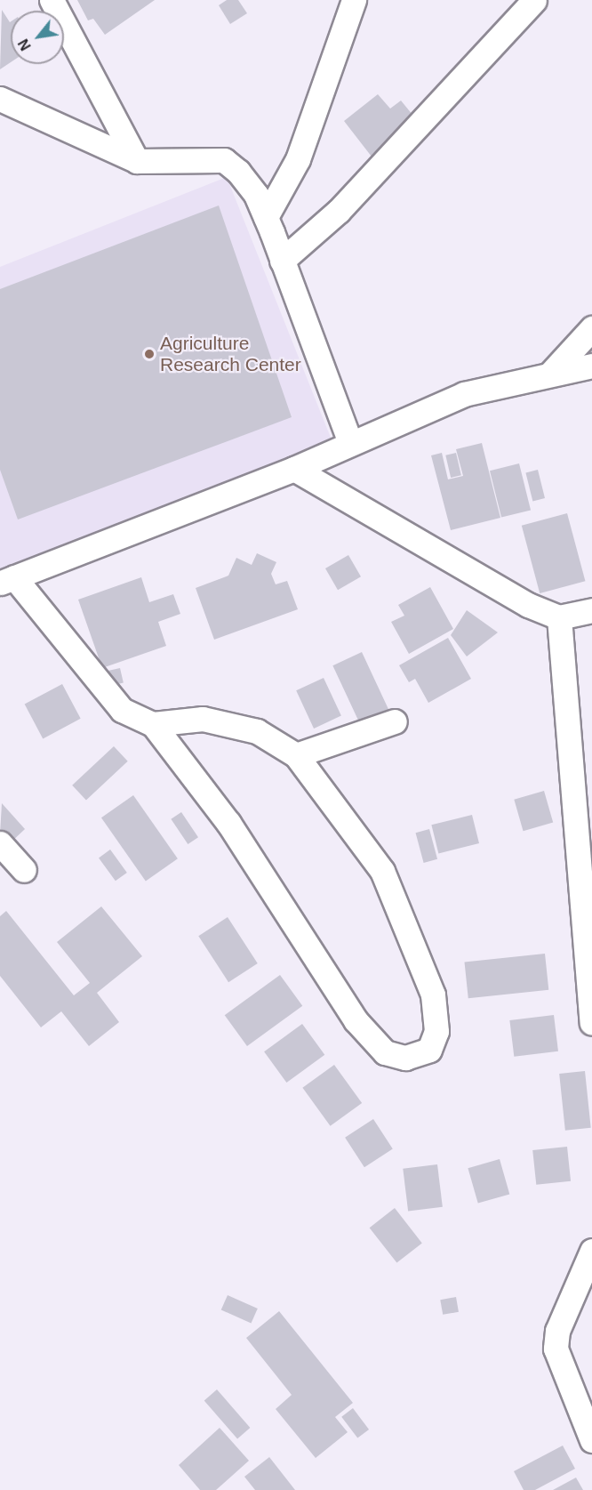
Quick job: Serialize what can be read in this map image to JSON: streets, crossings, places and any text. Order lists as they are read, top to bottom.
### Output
{
  "places": ["Agriculture Research Center"],
  "north": "bottom left"
}
